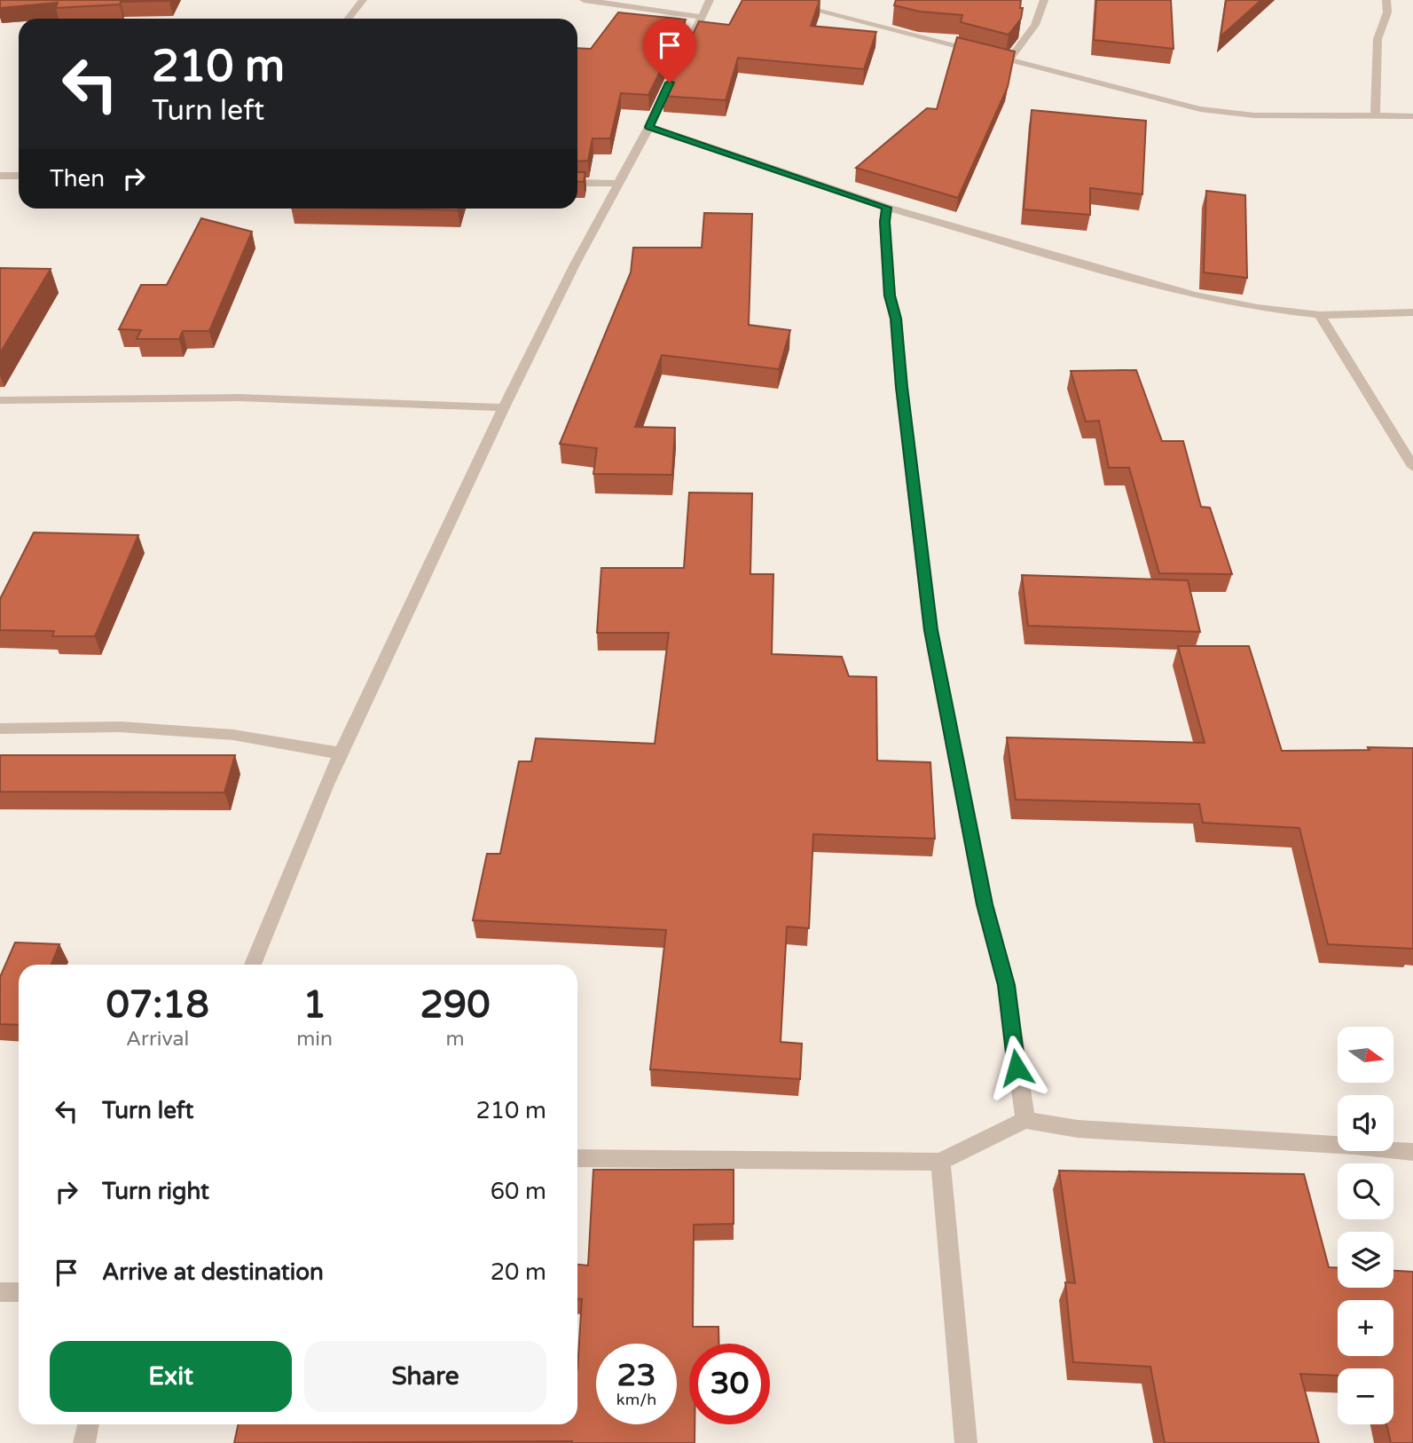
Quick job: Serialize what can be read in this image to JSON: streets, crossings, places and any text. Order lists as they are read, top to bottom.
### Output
{
  "north": "right",
  "page": {
    "turn": ["210 m", "Turn left"],
    "then": "Then",
    "eta": [
      "07:18",
      "Arrival",
      "1",
      "min",
      "290",
      "m"
    ],
    "map_buttons": ["+", "−"],
    "list": [
      {
        "name": "Turn left",
        "value": "210 m"
      },
      {
        "name": "Turn right",
        "value": "60 m"
      },
      {
        "name": "Arrive at destination",
        "value": "20 m"
      }
    ],
    "buttons": ["Exit", "Share"],
    "speed": "23 km/h",
    "limit": "30"
  }
}
